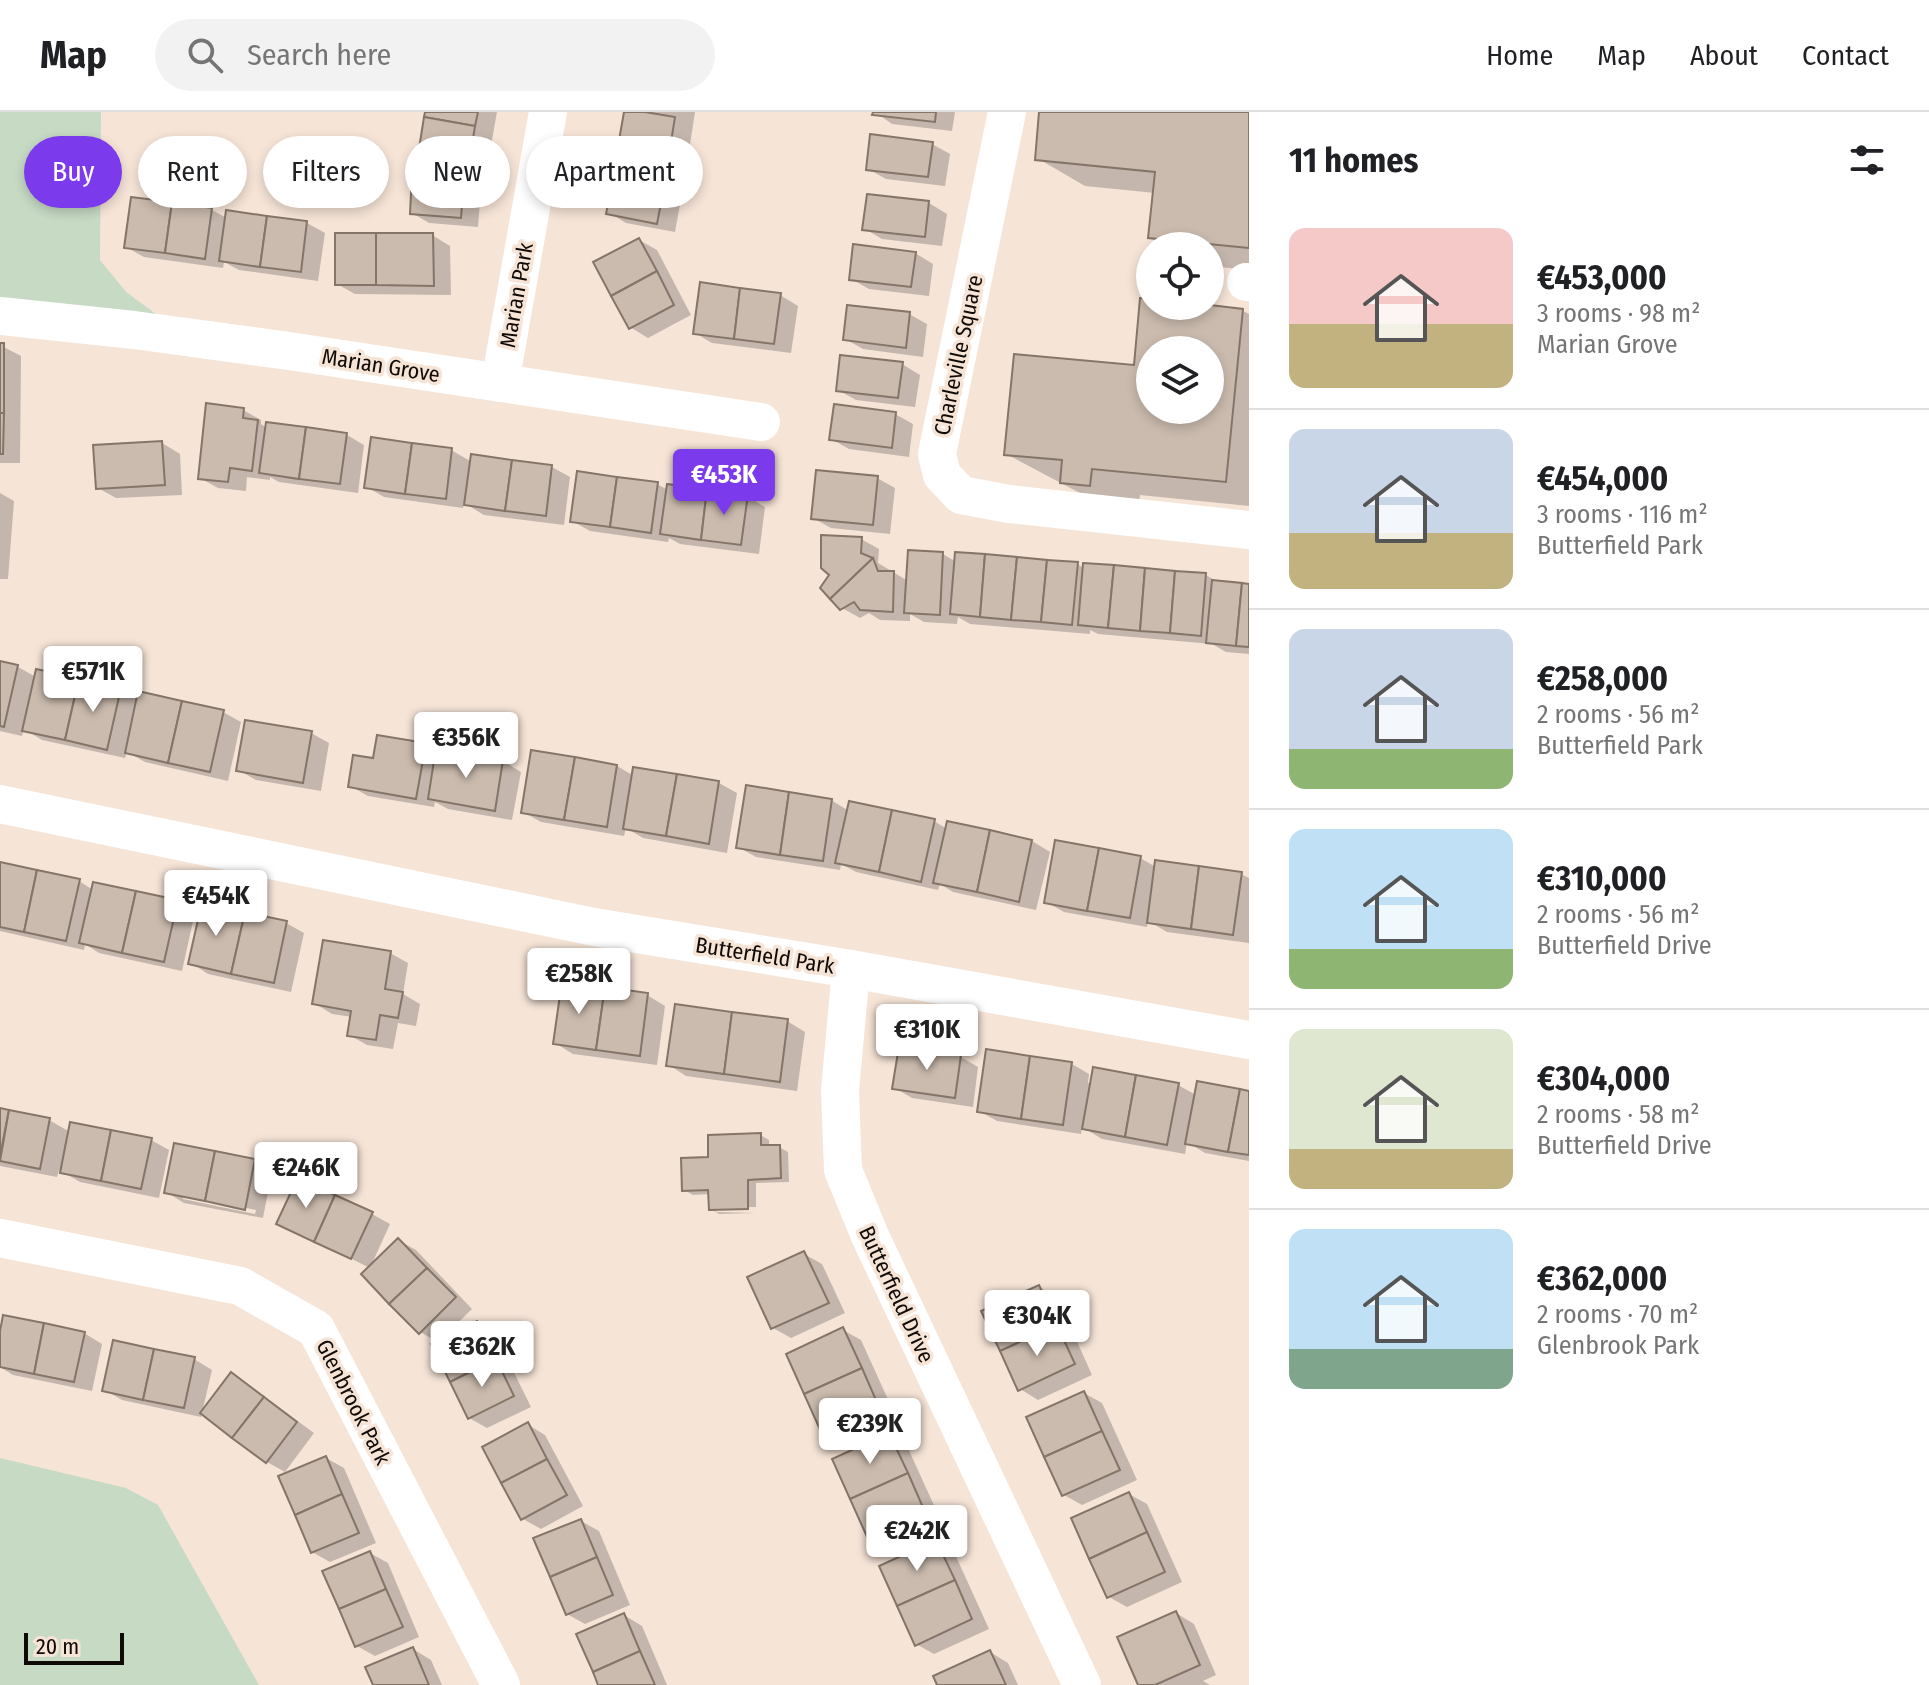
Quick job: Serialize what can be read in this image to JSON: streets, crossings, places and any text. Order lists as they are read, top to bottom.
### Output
{
  "streets": {
    "street": [
      "Marian Park",
      "Charleville Square",
      "Marian Grove",
      "Butterfield Park",
      "Butterfield Drive",
      "Glenbrook Park"
    ]
  },
  "crossings": [
    ["Marian Park", "Marian Grove"],
    ["Butterfield Park", "Butterfield Drive"]
  ],
  "scale_bar": "20 m",
  "page": {
    "header": "Map",
    "search": "Search here",
    "nav": [
      "Home",
      "Map",
      "About",
      "Contact"
    ],
    "heading": "11 homes",
    "chip": [
      "Buy",
      "Rent",
      "Filters",
      "New",
      "Apartment"
    ],
    "list": [
      {
        "name": "€453,000",
        "note": "3 rooms · 98 m² · Marian Grove"
      },
      {
        "name": "€454,000",
        "note": "3 rooms · 116 m² · Butterfield Park"
      },
      {
        "name": "€258,000",
        "note": "2 rooms · 56 m² · Butterfield Park"
      },
      {
        "name": "€310,000",
        "note": "2 rooms · 56 m² · Butterfield Drive"
      },
      {
        "name": "€304,000",
        "note": "2 rooms · 58 m² · Butterfield Drive"
      },
      {
        "name": "€362,000",
        "note": "2 rooms · 70 m² · Glenbrook Park"
      }
    ],
    "price": [
      "€453K",
      "€571K",
      "€356K",
      "€454K",
      "€258K",
      "€310K",
      "€246K",
      "€304K",
      "€362K",
      "€239K",
      "€242K"
    ],
    "scale": "20 m"
  }
}
